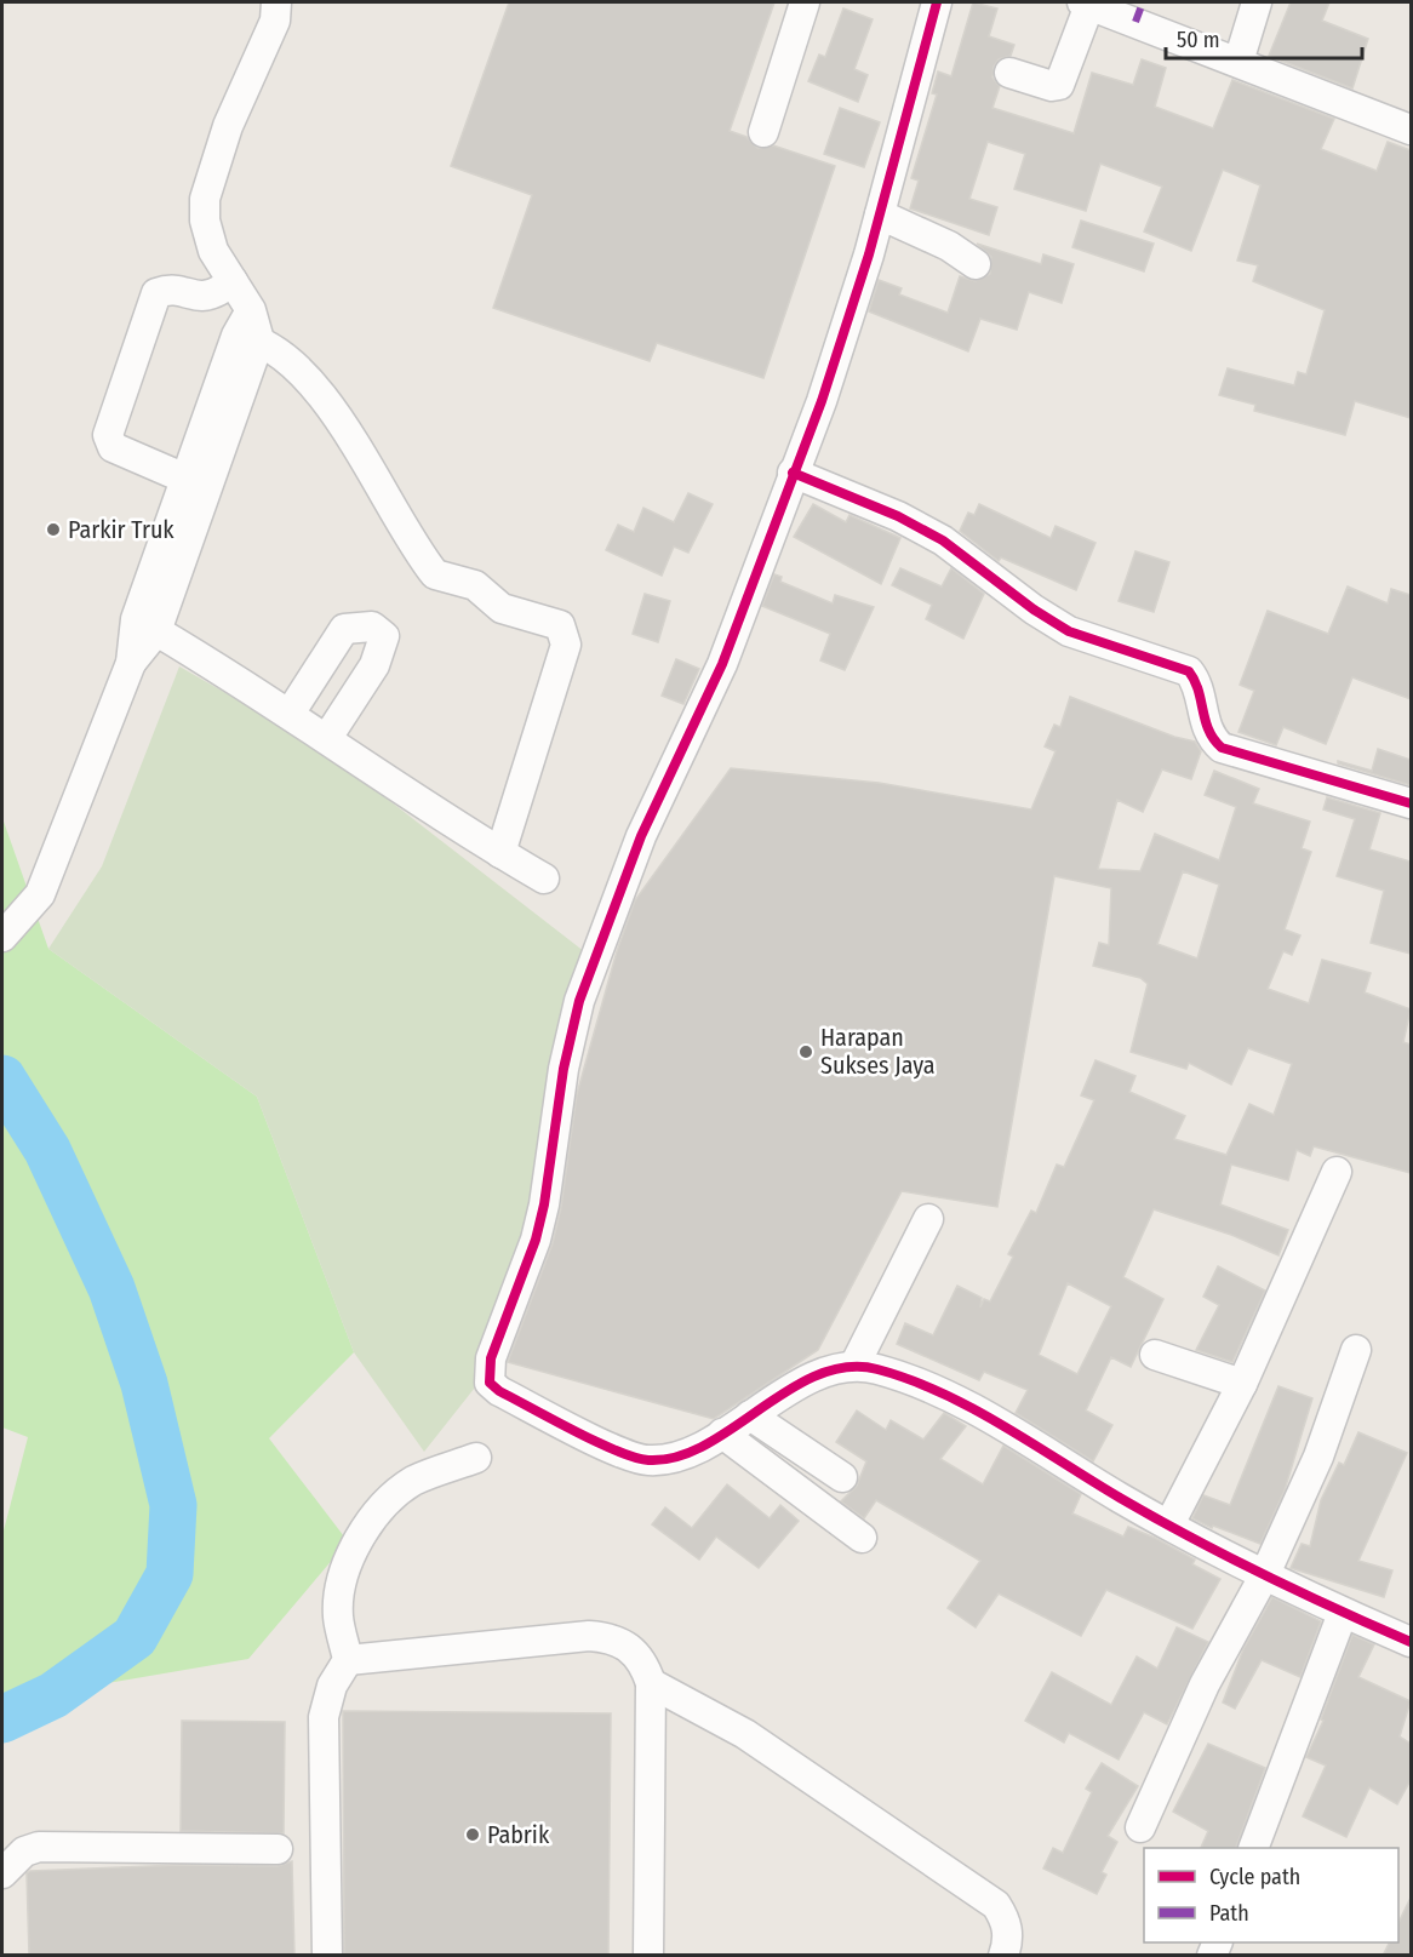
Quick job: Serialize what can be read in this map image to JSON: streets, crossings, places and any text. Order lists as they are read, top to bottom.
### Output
{
  "places": ["Parkir Truk", "Harapan Sukses Jaya", "Pabrik"],
  "legend": ["Cycle path", "Path"],
  "scale_bar": "50 m"
}
